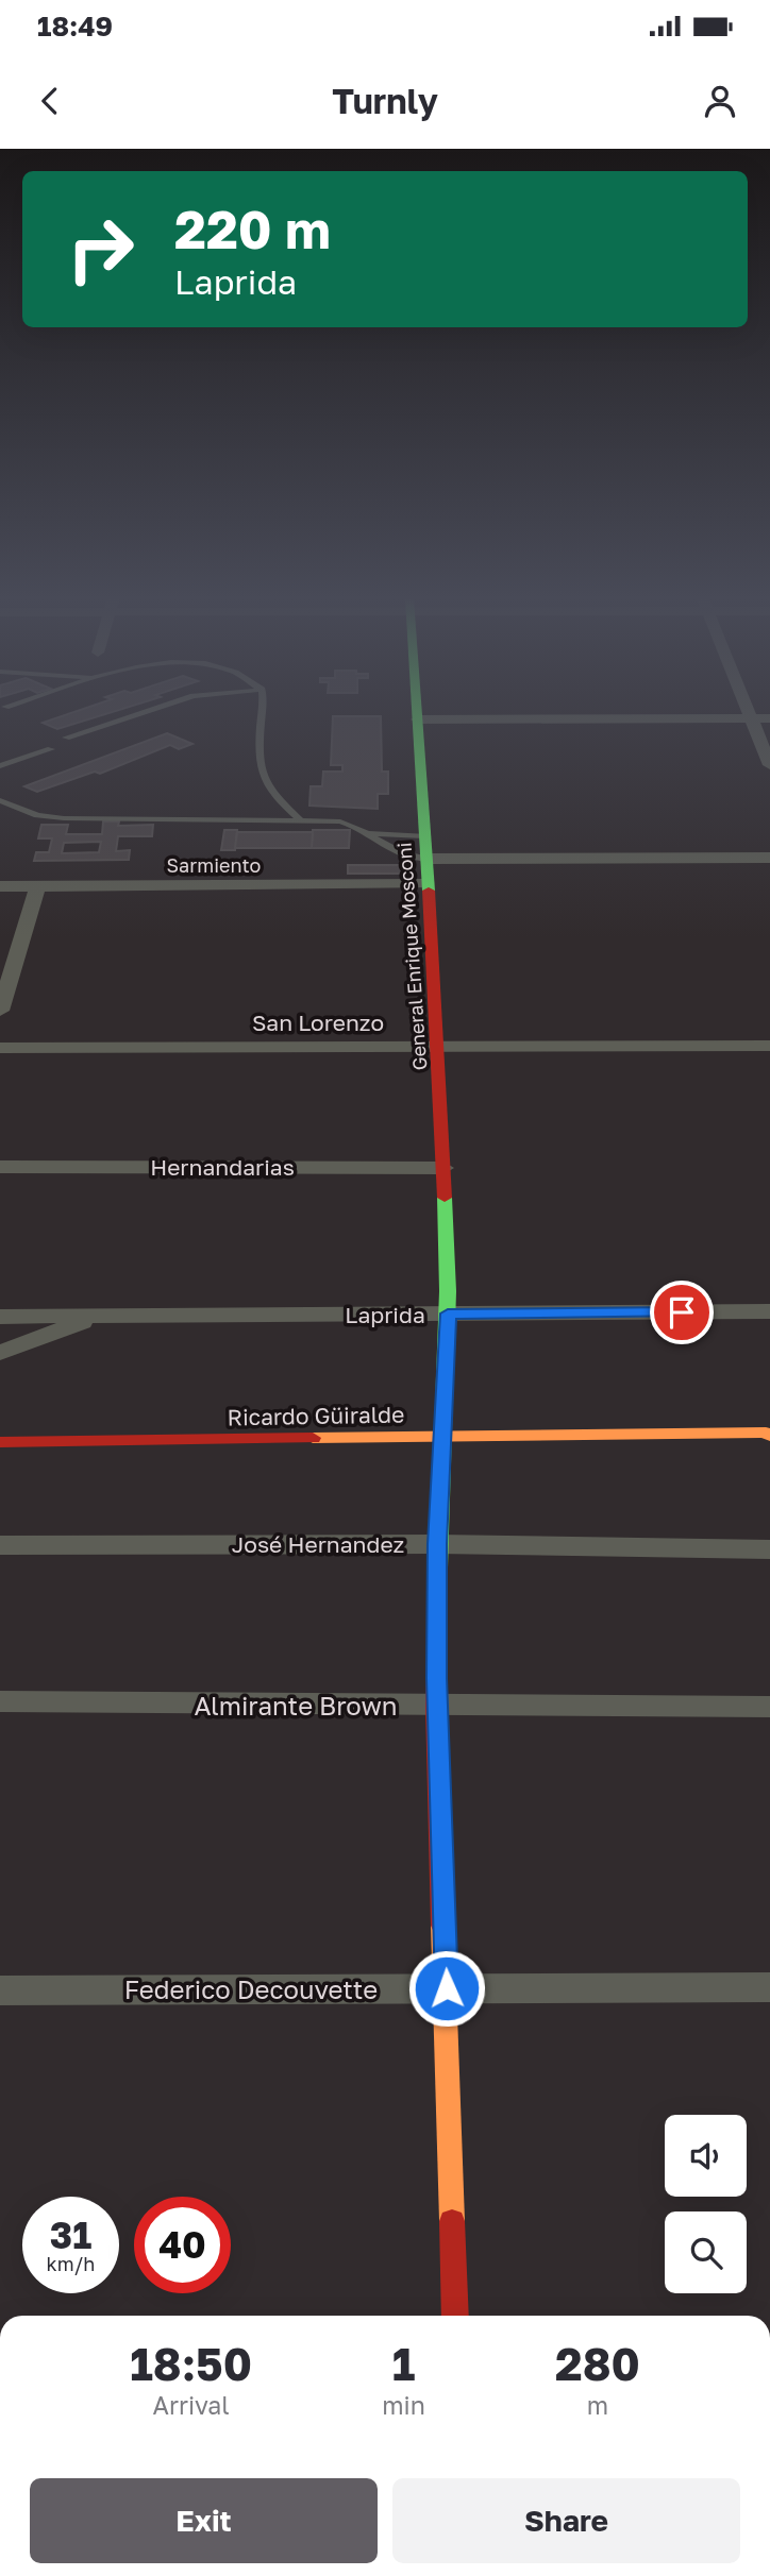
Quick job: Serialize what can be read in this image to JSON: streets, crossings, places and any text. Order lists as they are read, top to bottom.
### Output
{
  "streets": {
    "street": [
      "Sarmiento",
      "General Enrique Mosconi",
      "San Lorenzo",
      "Hernandarias",
      "Laprida",
      "Ricardo Güiralde",
      "José Hernandez",
      "Almirante Brown",
      "Federico Decouvette"
    ]
  },
  "crossings": [
    ["Sarmiento", "General Enrique Mosconi"],
    ["General Enrique Mosconi", "San Lorenzo"],
    ["General Enrique Mosconi", "Hernandarias"],
    ["General Enrique Mosconi", "Laprida"],
    ["General Enrique Mosconi", "Ricardo Güiralde"],
    ["General Enrique Mosconi", "José Hernandez"],
    ["General Enrique Mosconi", "Almirante Brown"],
    ["General Enrique Mosconi", "Federico Decouvette"]
  ],
  "page": {
    "status": "18:49",
    "header": "Turnly",
    "turn": ["220 m", "Laprida"],
    "speed": "31 km/h",
    "limit": "40",
    "eta": [
      "18:50",
      "Arrival",
      "1",
      "min",
      "280",
      "m"
    ],
    "buttons": ["Exit", "Share"]
  }
}
